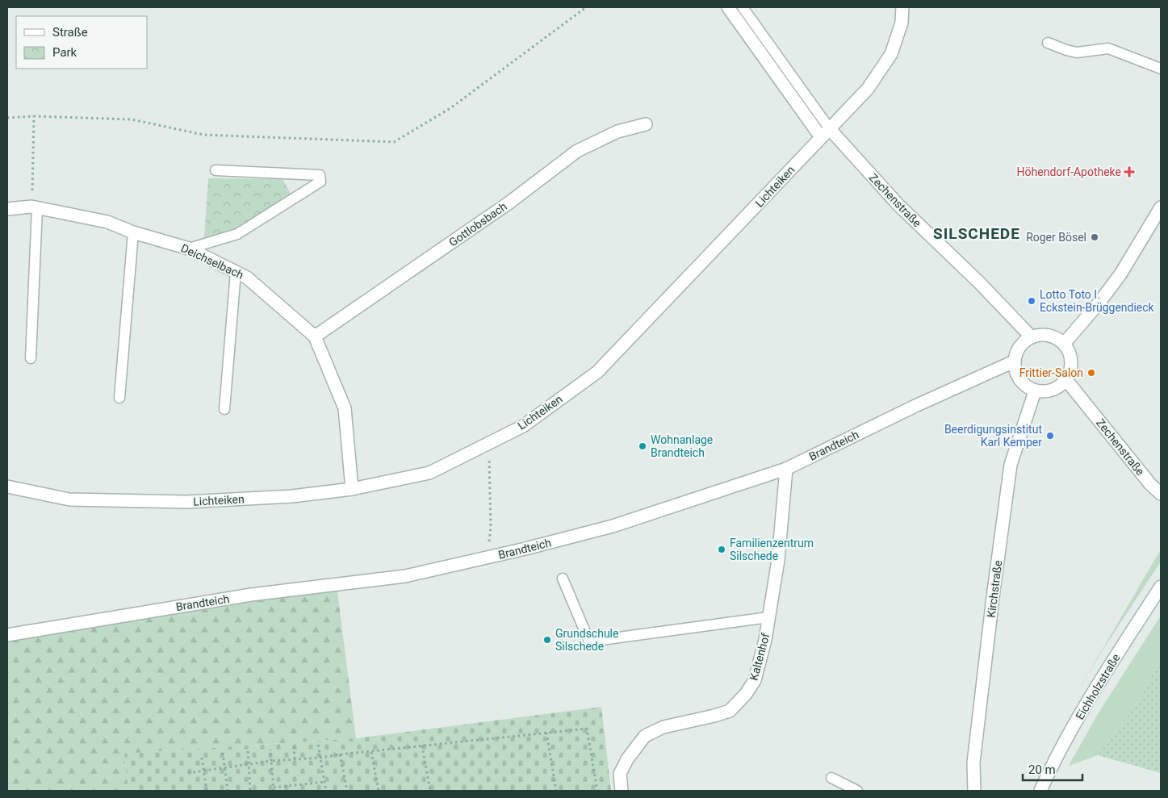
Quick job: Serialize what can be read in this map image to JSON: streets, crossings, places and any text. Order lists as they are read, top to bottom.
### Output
{
  "streets": {
    "street": [
      "Lichteiken",
      "Zechenstraße",
      "Gottlobsbach",
      "Deichselbach",
      "Brandteich",
      "Kirchstraße",
      "Kaltenhof",
      "Eichholzstraße"
    ]
  },
  "crossings": [
    ["Lichteiken", "Zechenstraße"],
    ["Lichteiken", "Deichselbach"],
    ["Zechenstraße", "Brandteich"],
    ["Zechenstraße", "Kirchstraße"],
    ["Gottlobsbach", "Deichselbach"],
    ["Brandteich", "Kirchstraße"],
    ["Brandteich", "Kaltenhof"]
  ],
  "districts": ["SILSCHEDE"],
  "places": {
    "health": ["Höhendorf-Apotheke"],
    "other": [
      "Roger Bösel",
      "Lotto Toto I. Eckstein-Brüggendieck",
      "Frittier-Salon",
      "Beerdigungsinstitut Karl Kemper",
      "Wohnanlage Brandteich",
      "Familienzentrum Silschede",
      "Grundschule Silschede"
    ]
  },
  "legend": ["Straße", "Park"],
  "scale_bar": "20 m"
}
